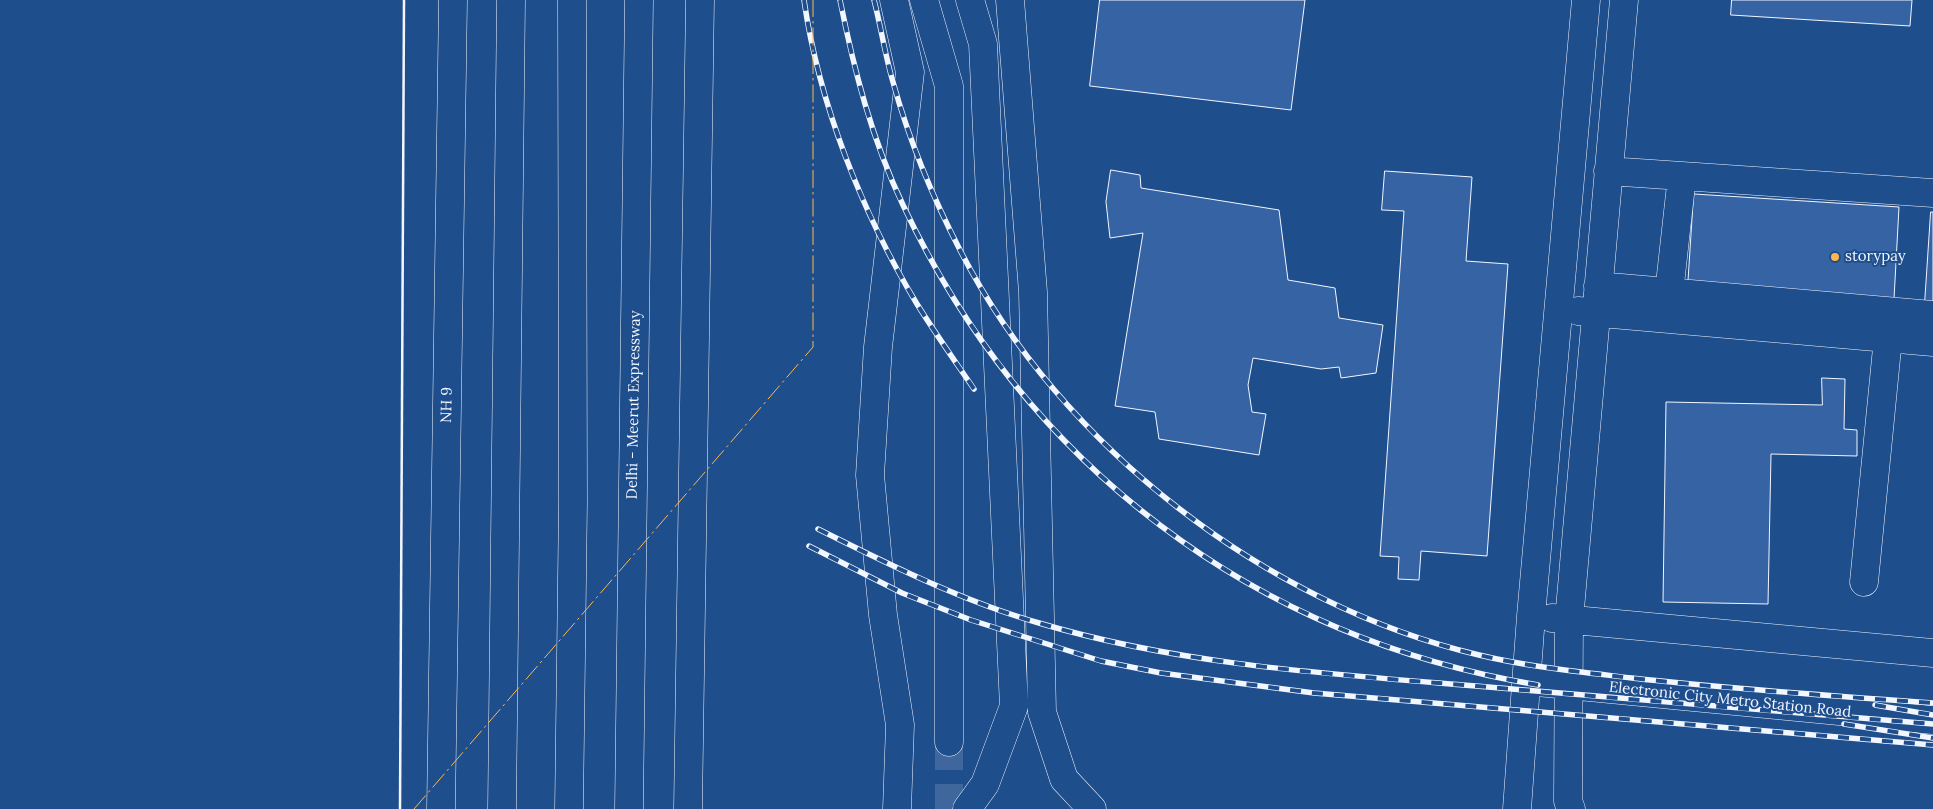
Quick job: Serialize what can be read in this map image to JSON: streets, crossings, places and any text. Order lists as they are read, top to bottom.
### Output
{
  "streets": {
    "main road": ["NH 9", "Delhi - Meerut Expressway", "Electronic City Metro Station Road"]
  },
  "places": ["storypay"]
}
